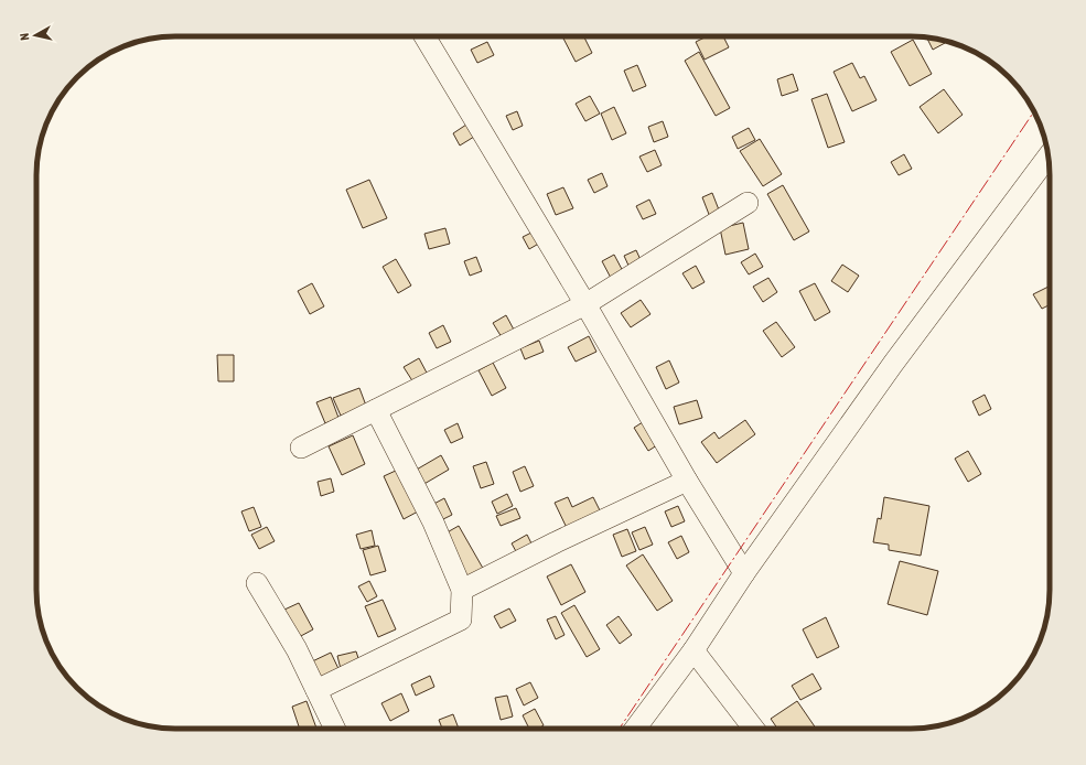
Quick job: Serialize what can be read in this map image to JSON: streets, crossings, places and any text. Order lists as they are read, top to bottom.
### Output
{
  "north": "left"
}
